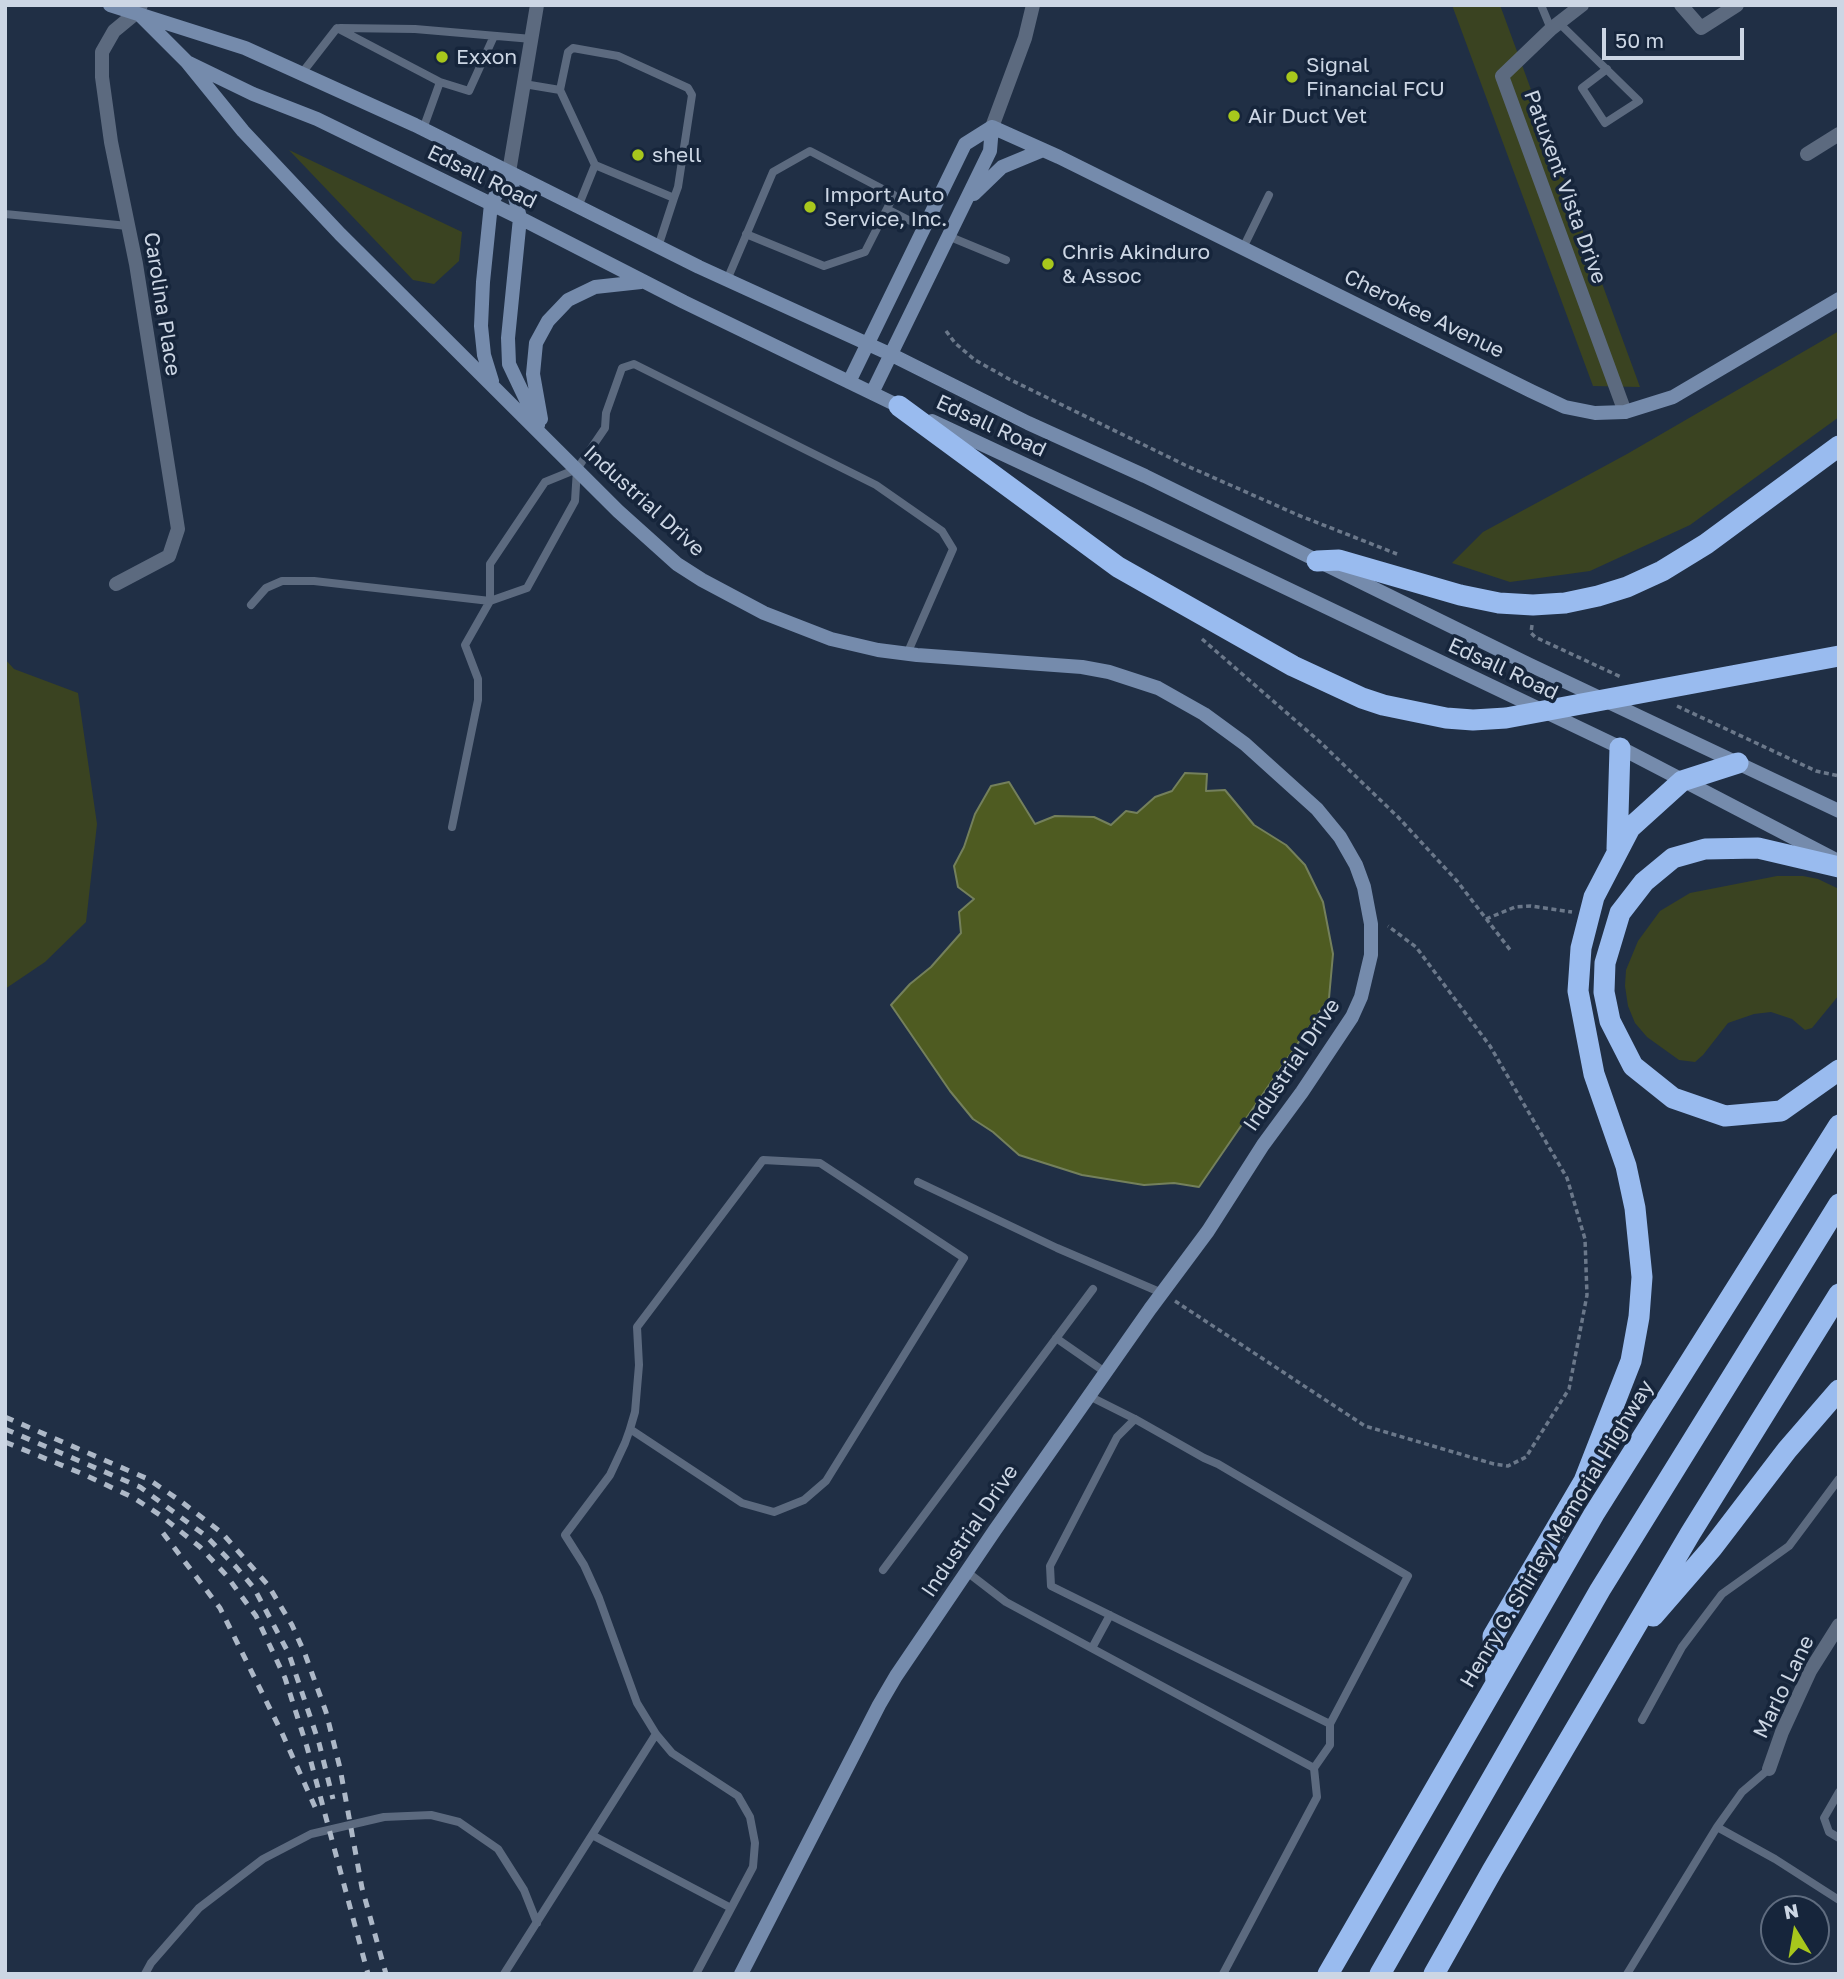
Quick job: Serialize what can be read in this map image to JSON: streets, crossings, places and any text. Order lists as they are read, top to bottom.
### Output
{
  "streets": {
    "highway": ["Henry G. Shirley Memorial Highway"],
    "main road": ["Edsall Road", "Cherokee Avenue", "Industrial Drive"],
    "street": ["Patuxent Vista Drive", "Carolina Place", "Marlo Lane"]
  },
  "crossings": [
    ["Edsall Road", "Carolina Place"],
    ["Edsall Road", "Industrial Drive"],
    ["Patuxent Vista Drive", "Cherokee Avenue"]
  ],
  "places": [
    "Exxon",
    "Signal Financial FCU",
    "Air Duct Vet",
    "shell",
    "Import Auto Service, Inc.",
    "Chris Akinduro & Assoc"
  ],
  "scale_bar": "50 m",
  "north": "top"
}
